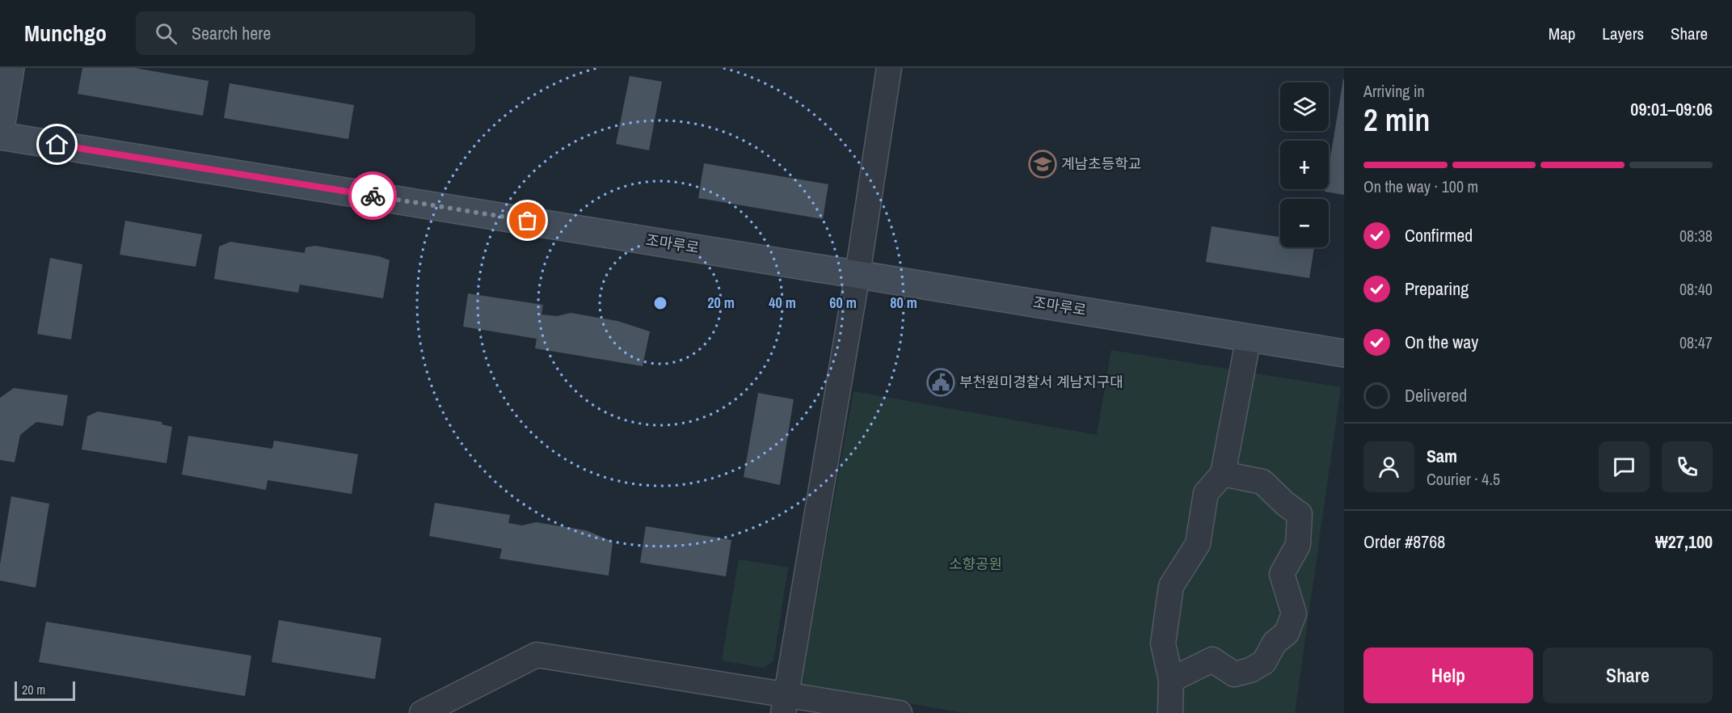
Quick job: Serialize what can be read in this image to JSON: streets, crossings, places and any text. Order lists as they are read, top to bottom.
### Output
{
  "streets": {
    "street": ["조마루로"]
  },
  "parks": ["소향공원"],
  "places": {
    "school or university": ["계남초등학교"],
    "public building": ["부천원미경찰서 계남지구대"]
  },
  "scale_bar": "20 m",
  "page": {
    "header": "Munchgo",
    "search": "Search here",
    "nav": ["Map", "Layers", "Share"],
    "heading": ["2 min", "Arriving in", "09:01–09:06"],
    "panel": [
      "Sam",
      "Courier · 4.5",
      "Order #8768",
      "₩27,100"
    ],
    "map_buttons": ["+", "−"],
    "bar": "On the way · 100 m",
    "list": [
      ["Confirmed", "08:38"],
      ["Preparing", "08:40"],
      ["On the way", "08:47"],
      "Delivered"
    ],
    "buttons": ["Help", "Share"],
    "scale": "20 m"
  },
  "rings": [
    "20 m",
    "40 m",
    "60 m",
    "80 m"
  ]
}
